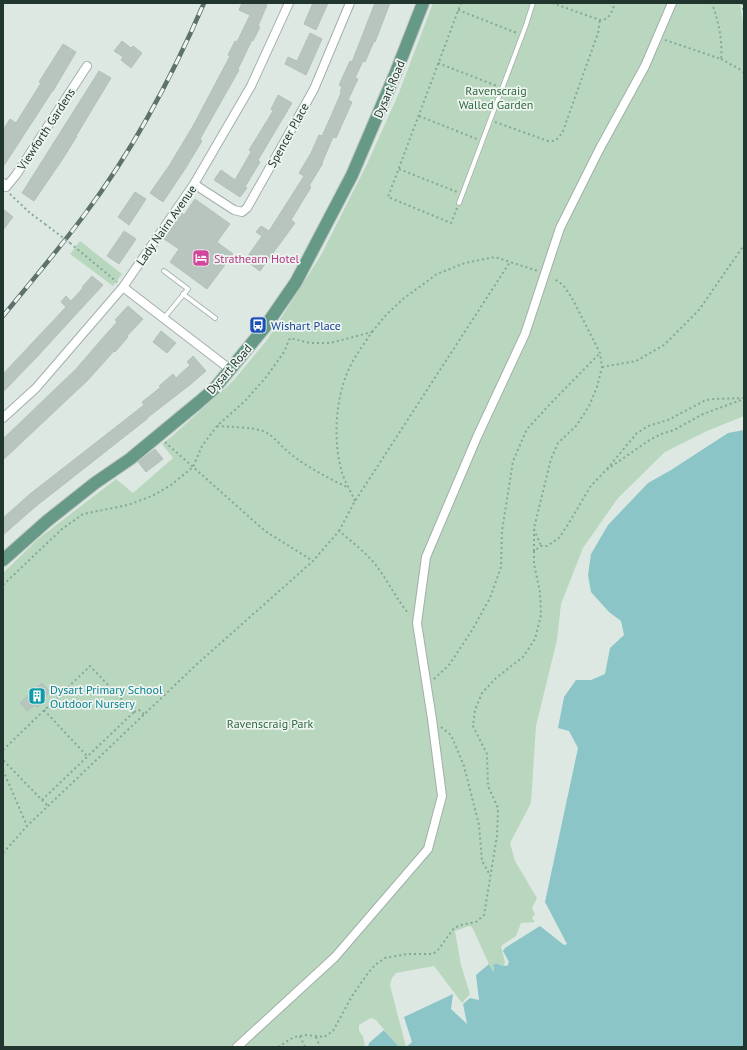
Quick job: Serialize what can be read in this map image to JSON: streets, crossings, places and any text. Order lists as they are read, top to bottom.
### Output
{
  "streets": {
    "main road": ["Dysart Road"],
    "street": ["Viewforth Gardens", "Spencer Place", "Lady Nairn Avenue"]
  },
  "crossings": [
    ["Spencer Place", "Lady Nairn Avenue"]
  ],
  "parks": ["Ravenscraig Walled Garden", "Ravenscraig Park"],
  "places": {
    "hotel": ["Strathearn Hotel"],
    "bus stop": ["Wishart Place"],
    "building": ["Dysart Primary School Outdoor Nursery"]
  }
}
